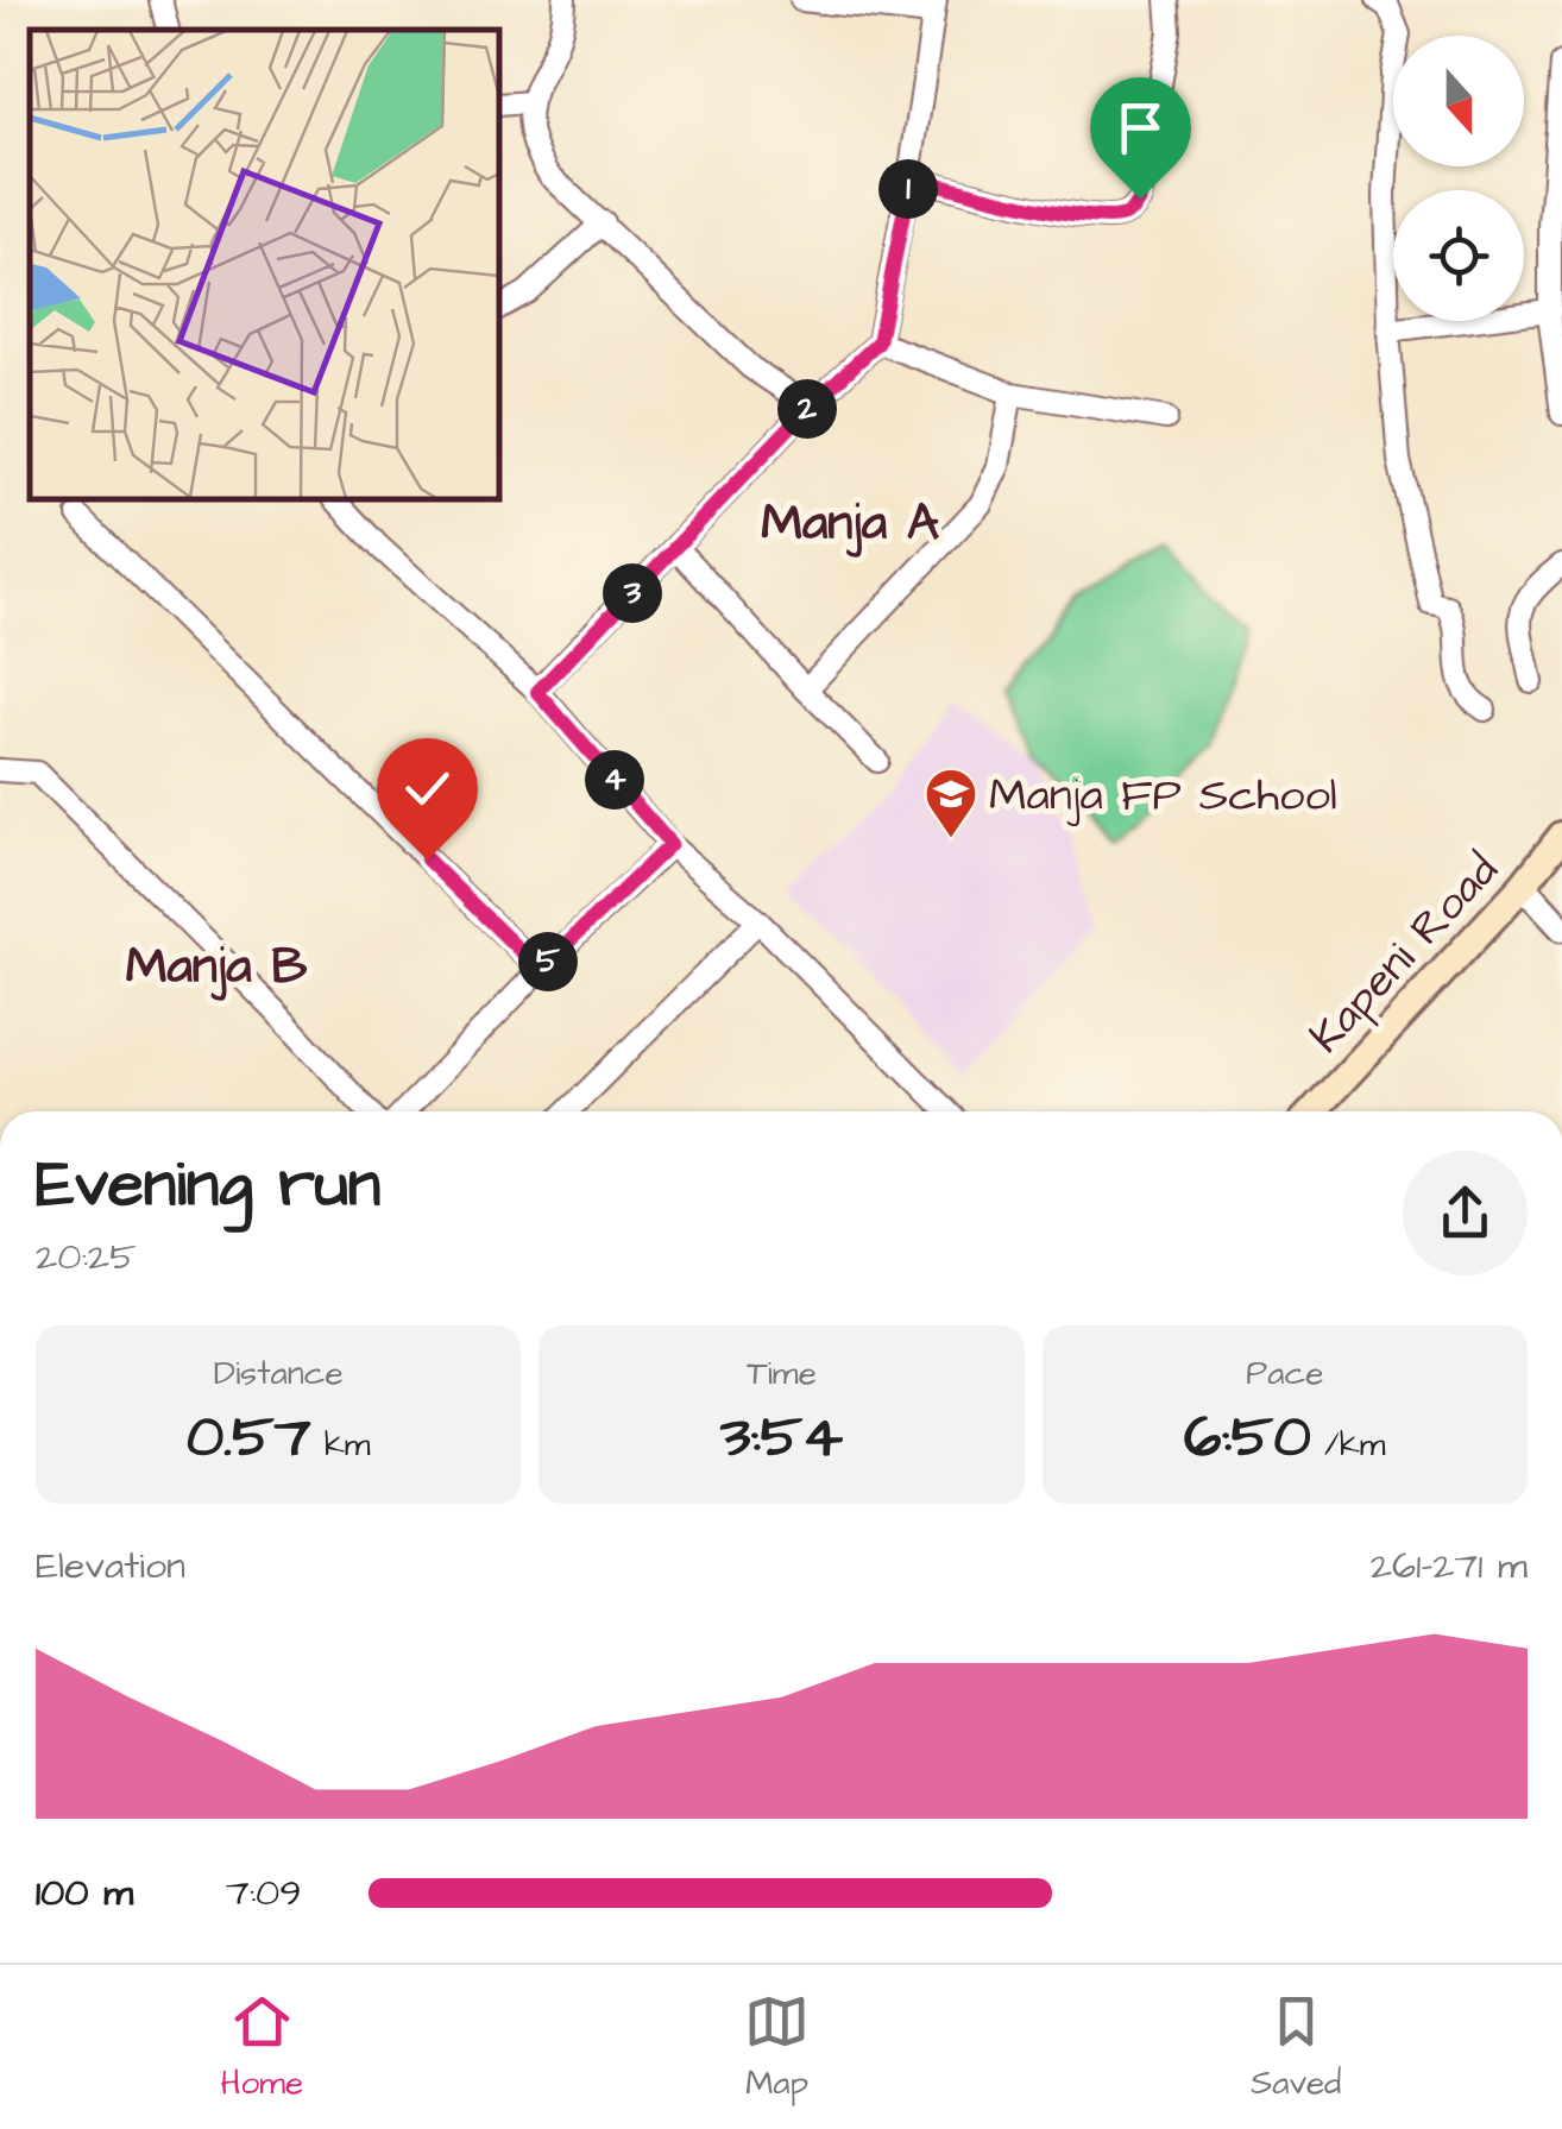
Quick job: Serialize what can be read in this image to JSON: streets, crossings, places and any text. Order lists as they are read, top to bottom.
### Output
{
  "streets": {
    "main road": ["Kapeni Road"]
  },
  "districts": ["Manja A", "Manja B"],
  "places": {
    "school or university": ["Manja FP School"]
  },
  "north": "bottom",
  "page": {
    "pins": [
      "1",
      "2",
      "3",
      "4",
      "5"
    ],
    "heading": ["Evening run", "20:25"],
    "stats": [
      ["Distance", "0.57 km"],
      ["Time", "3:54"],
      ["Pace", "6:50 /km"]
    ],
    "chart": ["Elevation", "261–271 m"],
    "list": [
      {
        "name": "100 m",
        "note": "7:09"
      }
    ],
    "tabs": ["Home", "Map", "Saved"]
  }
}
